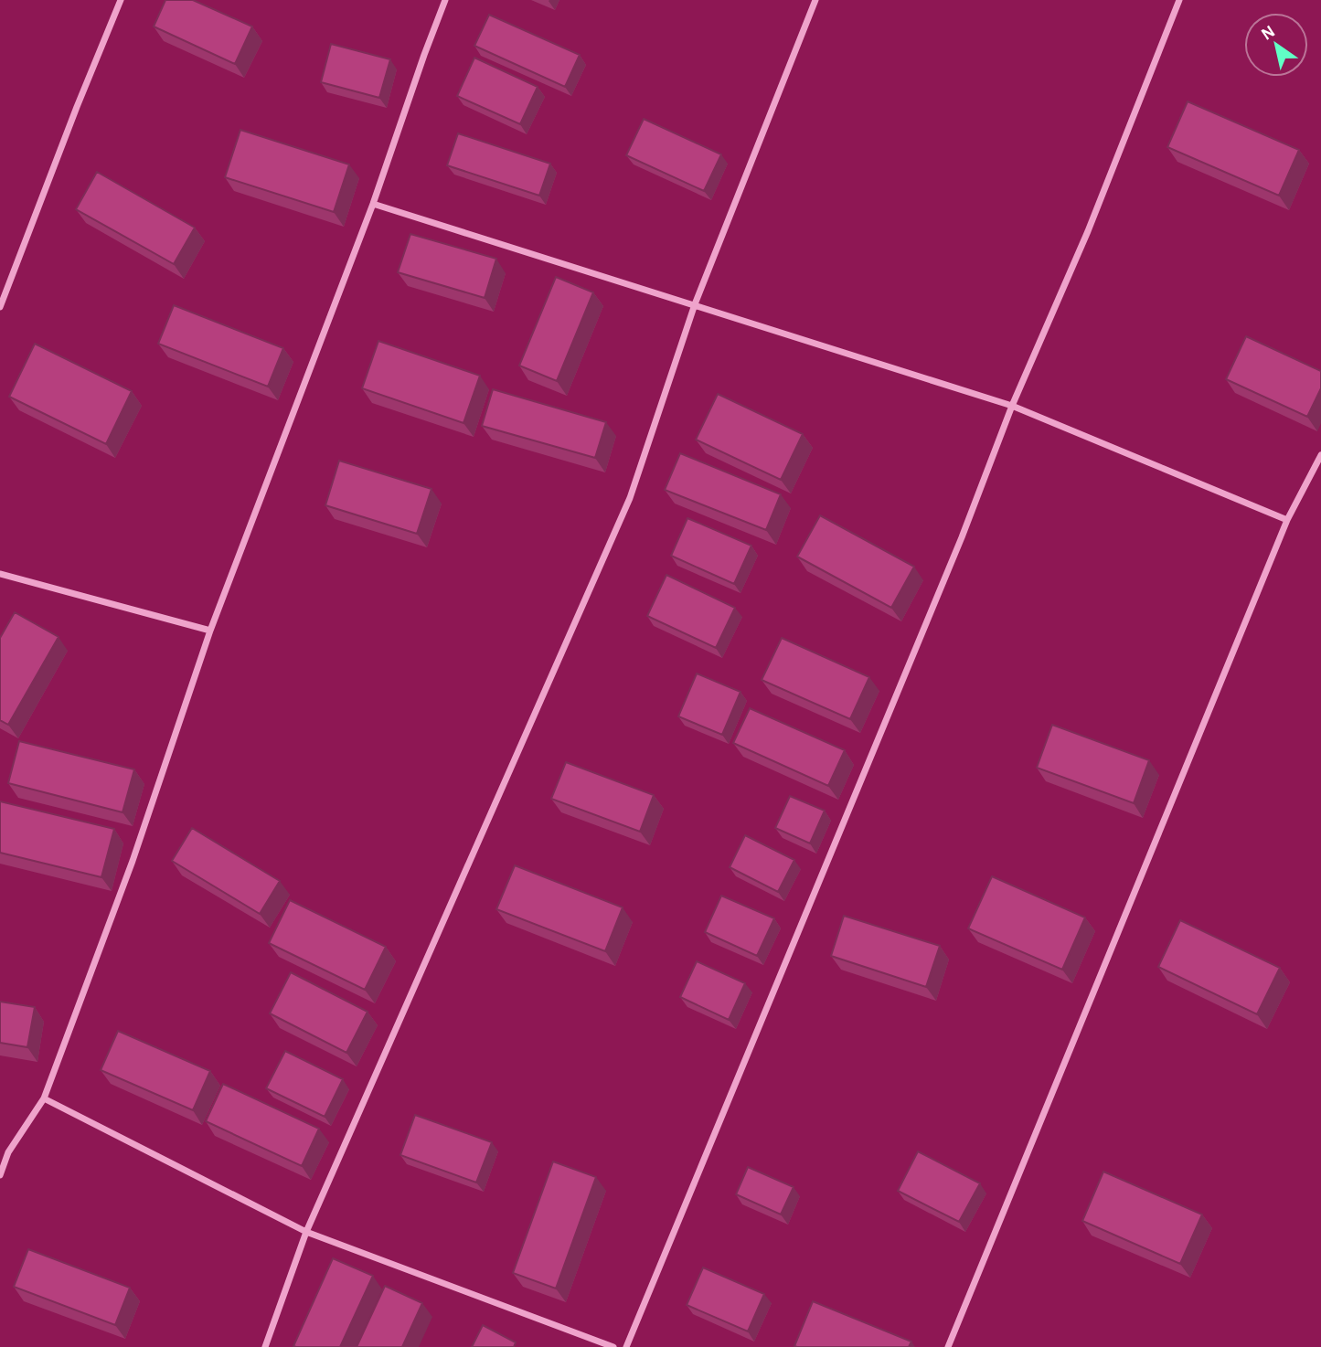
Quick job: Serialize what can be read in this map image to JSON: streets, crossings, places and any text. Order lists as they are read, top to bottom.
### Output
{
  "north": "top left"
}
